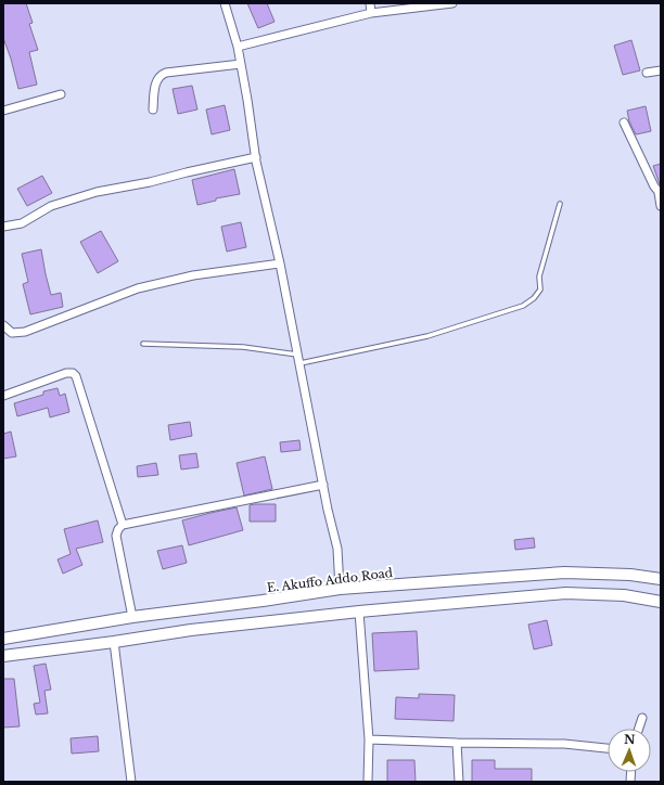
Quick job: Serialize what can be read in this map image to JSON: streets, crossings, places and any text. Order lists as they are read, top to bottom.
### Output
{
  "streets": {
    "main road": ["E. Akuffo Addo Road"]
  },
  "north": "top"
}
